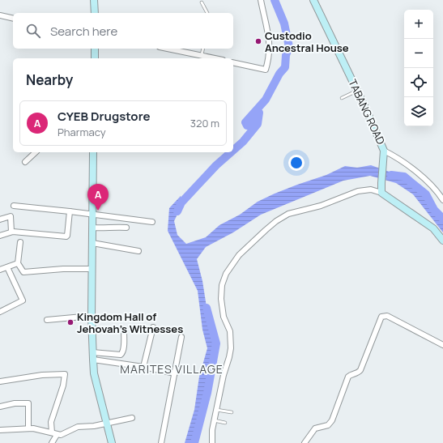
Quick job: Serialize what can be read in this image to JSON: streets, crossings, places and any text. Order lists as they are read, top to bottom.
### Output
{
  "streets": {
    "main road": ["TABANG ROAD"]
  },
  "districts": ["MARITES VILLAGE"],
  "places": ["Custodio Ancestral House", "Kingdom Hall of Jehovah's Witnesses"],
  "page": {
    "map_buttons": ["+", "−"],
    "search": "Search here",
    "heading": "Nearby",
    "list": [
      {
        "mark": "A",
        "name": "CYEB Drugstore",
        "note": "Pharmacy",
        "value": "320 m"
      }
    ],
    "pins": "A"
  }
}
